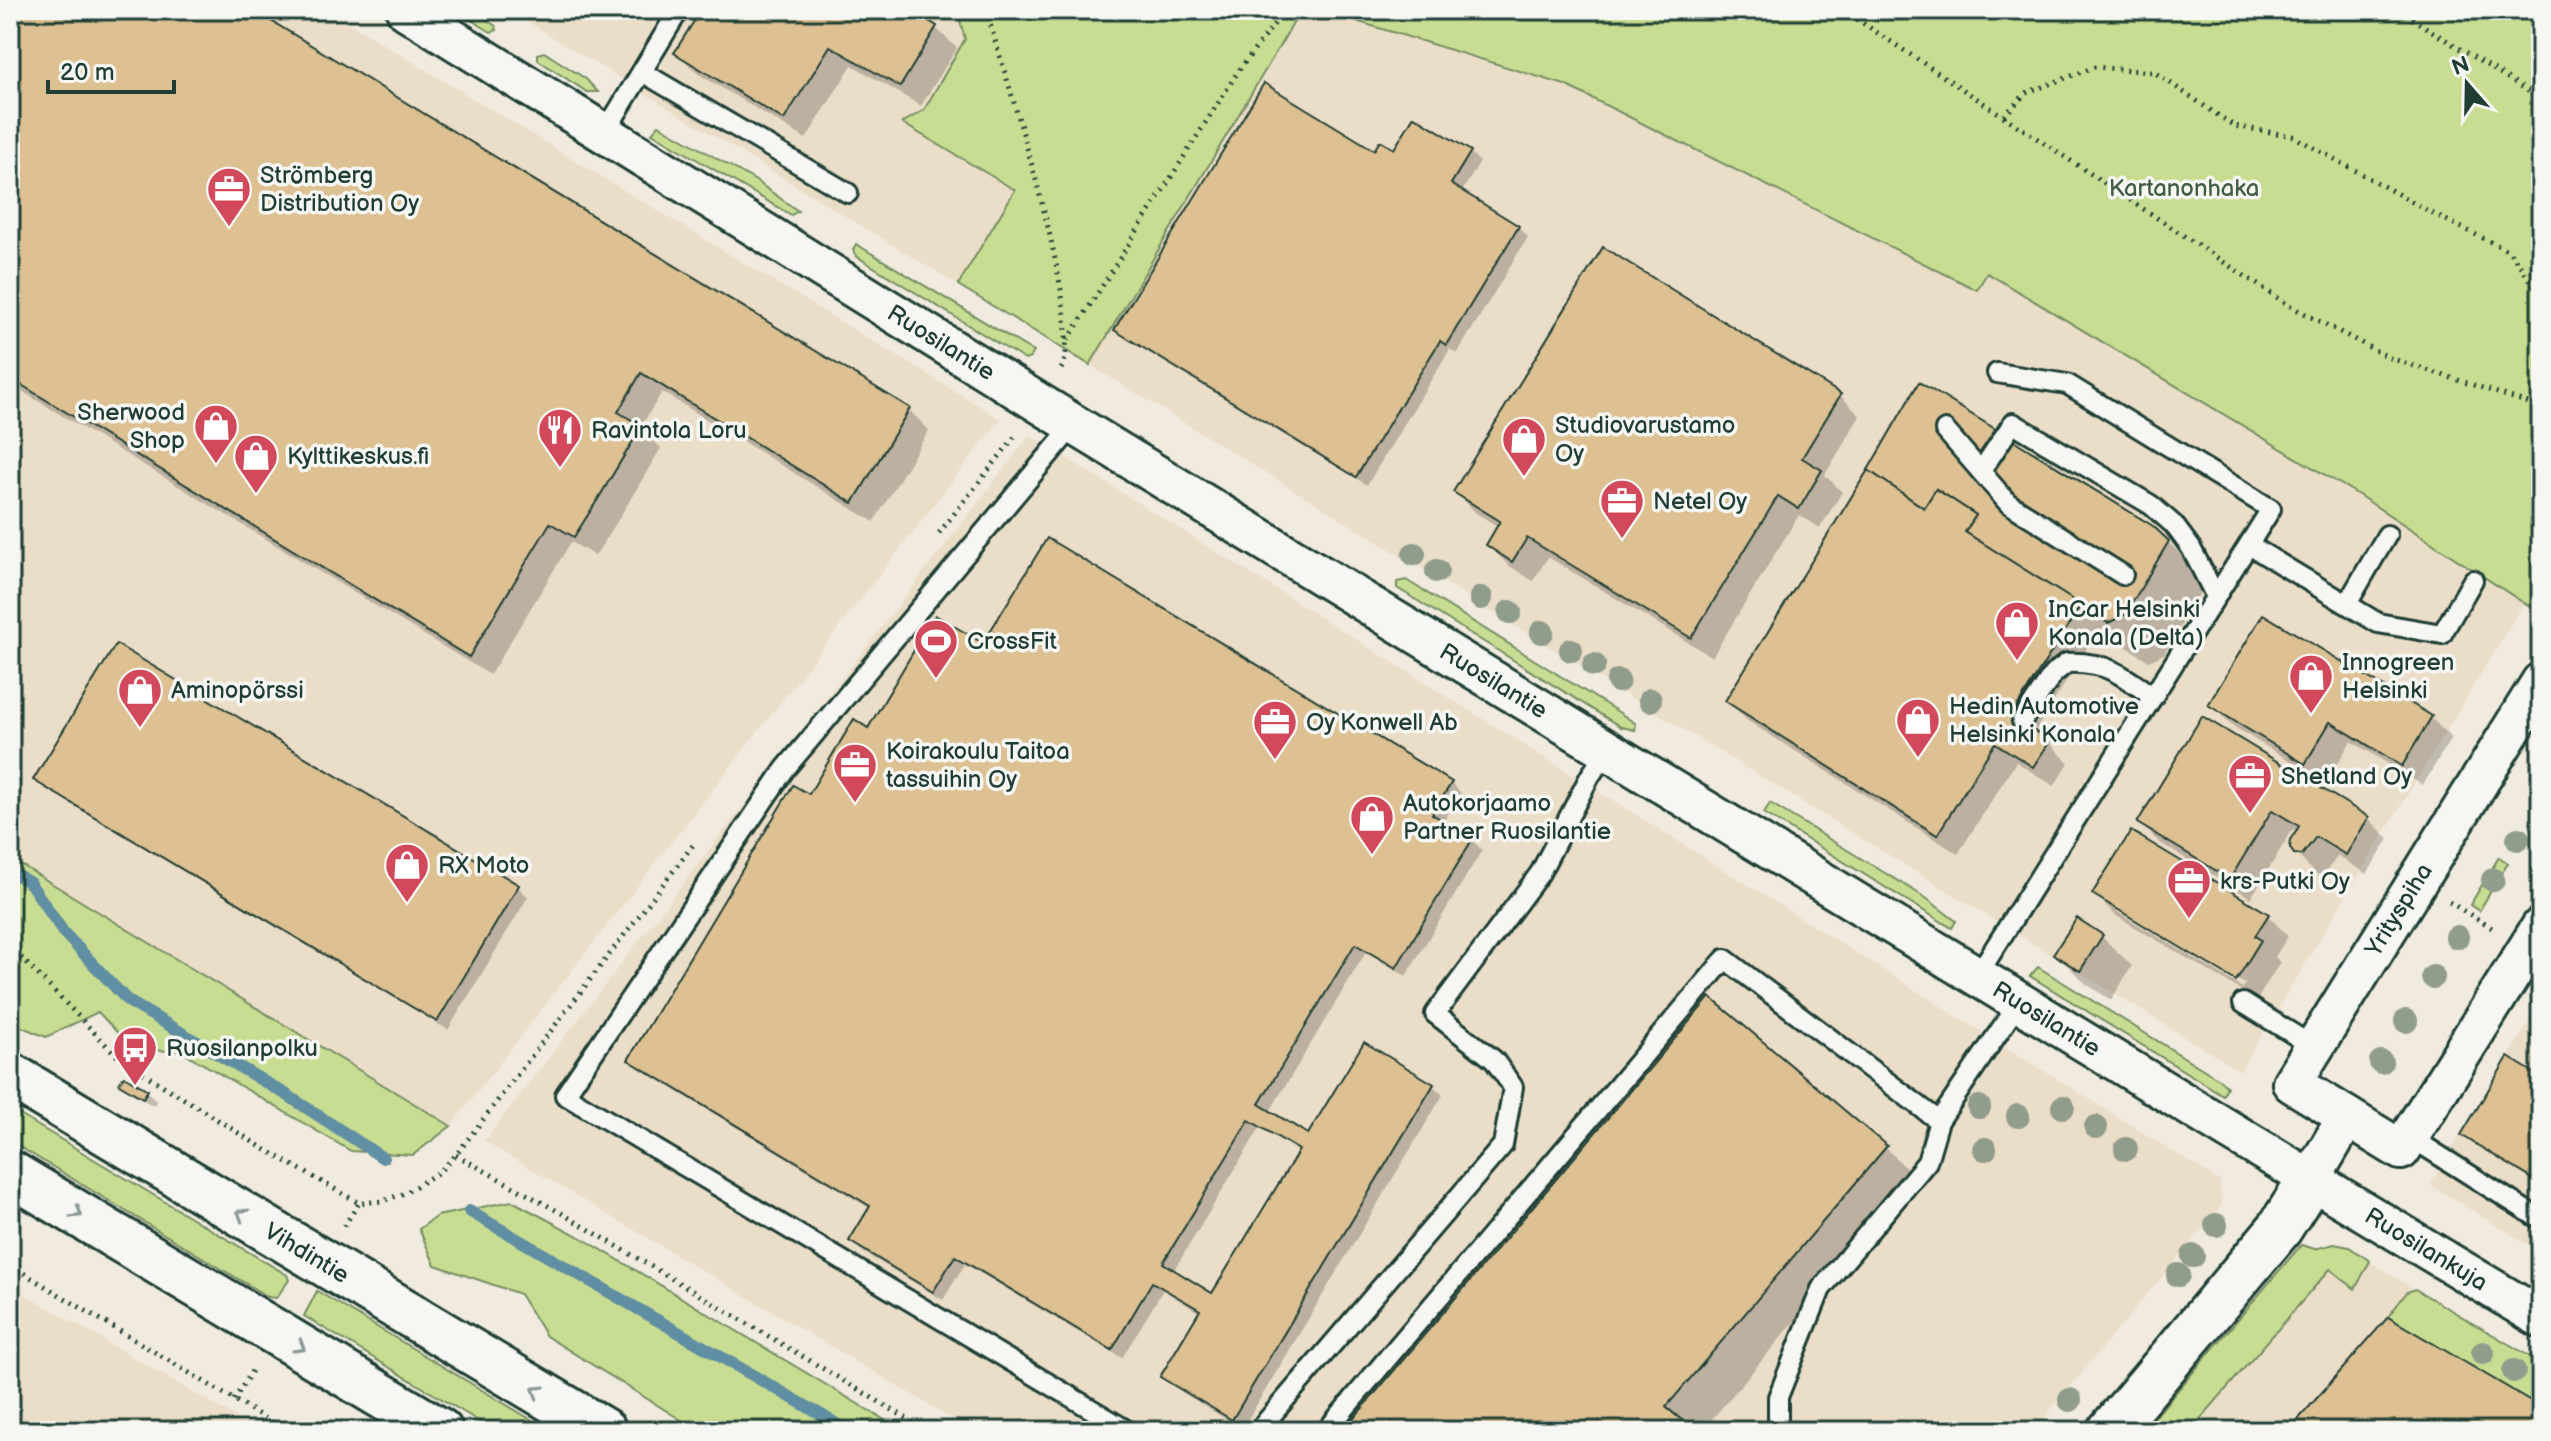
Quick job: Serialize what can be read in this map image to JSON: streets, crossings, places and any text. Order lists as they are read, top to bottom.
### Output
{
  "streets": {
    "main road": ["Vihdintie"],
    "street": ["Ruosilantie", "Yrityspiha", "Ruosilankuja"]
  },
  "crossings": [
    ["Ruosilantie", "Ruosilankuja"]
  ],
  "parks": ["Kartanonhaka"],
  "places": {
    "office": [
      "Strömberg Distribution Oy",
      "Netel Oy",
      "Oy Konwell Ab",
      "Koirakoulu Taitoa tassuihin Oy",
      "Shetland Oy",
      "krs-Putki Oy"
    ],
    "shop": [
      "Sherwood Shop",
      "Studiovarustamo Oy",
      "Kylttikeskus.fi",
      "InCar Helsinki Konala (Delta)",
      "Innogreen Helsinki",
      "Aminopörssi",
      "Hedin Automotive Helsinki Konala",
      "Autokorjaamo Partner Ruosilantie",
      "RX Moto"
    ],
    "restaurant": ["Ravintola Loru"],
    "sports": ["CrossFit"],
    "bus stop": ["Ruosilanpolku"]
  },
  "scale_bar": "20 m",
  "north": "top"
}
